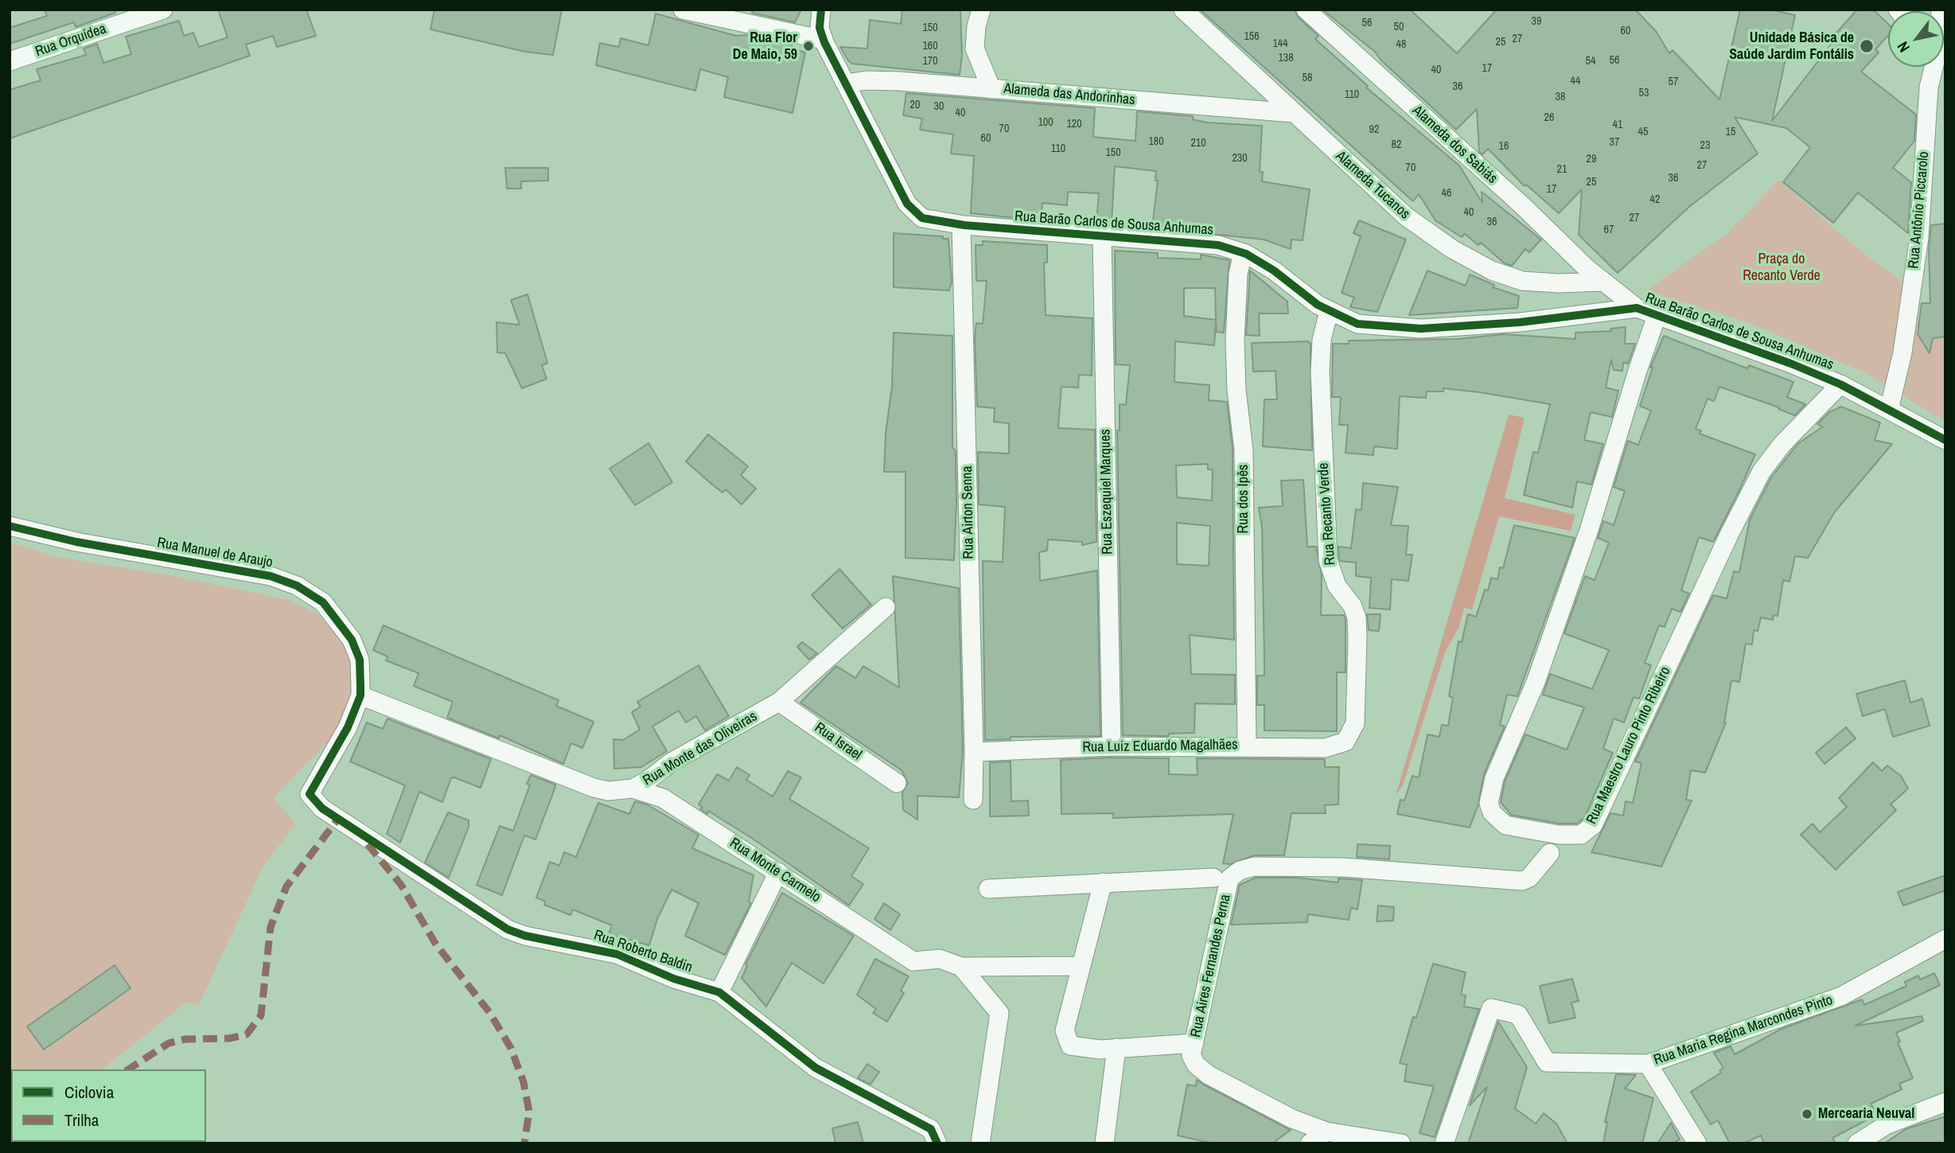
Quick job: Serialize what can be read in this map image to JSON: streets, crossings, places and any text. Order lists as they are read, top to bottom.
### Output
{
  "streets": {
    "street": [
      "Rua Orquídea",
      "Alameda das Andorinhas",
      "Alameda dos Sabiás",
      "Alameda Tucanos",
      "Rua Antônio Piccarolo",
      "Rua Barão Carlos de Sousa Anhumas",
      "Rua Eszequiel Marques",
      "Rua dos Ipês",
      "Rua Airton Senna",
      "Rua Recanto Verde",
      "Rua Manuel de Araujo",
      "Rua Israel",
      "Rua Maestro Lauro Pinto Ribeiro",
      "Rua Luiz Eduardo Magalhães",
      "Rua Monte das Oliveiras",
      "Rua Monte Carmelo",
      "Rua Roberto Baldin",
      "Rua Aires Fernandes Perna",
      "Rua Maria Regina Marcondes Pinto"
    ]
  },
  "crossings": [
    ["Alameda das Andorinhas", "Alameda Tucanos"],
    ["Alameda das Andorinhas", "Rua Barão Carlos de Sousa Anhumas"],
    ["Alameda dos Sabiás", "Alameda Tucanos"],
    ["Alameda dos Sabiás", "Rua Barão Carlos de Sousa Anhumas"],
    ["Rua Antônio Piccarolo", "Rua Barão Carlos de Sousa Anhumas"],
    ["Rua Barão Carlos de Sousa Anhumas", "Rua Eszequiel Marques"],
    ["Rua Barão Carlos de Sousa Anhumas", "Rua dos Ipês"],
    ["Rua Barão Carlos de Sousa Anhumas", "Rua Airton Senna"],
    ["Rua Barão Carlos de Sousa Anhumas", "Rua Recanto Verde"],
    ["Rua Barão Carlos de Sousa Anhumas", "Rua Maestro Lauro Pinto Ribeiro"],
    ["Rua Eszequiel Marques", "Rua Luiz Eduardo Magalhães"],
    ["Rua dos Ipês", "Rua Luiz Eduardo Magalhães"],
    ["Rua Airton Senna", "Rua Luiz Eduardo Magalhães"],
    ["Rua Recanto Verde", "Rua Luiz Eduardo Magalhães"],
    ["Rua Manuel de Araujo", "Rua Monte das Oliveiras"],
    ["Rua Manuel de Araujo", "Rua Roberto Baldin"],
    ["Rua Israel", "Rua Monte das Oliveiras"],
    ["Rua Monte das Oliveiras", "Rua Monte Carmelo"],
    ["Rua Monte das Oliveiras", "Rua Roberto Baldin"]
  ],
  "parks": ["Praça do Recanto Verde"],
  "places": ["Rua Flor De Maio, 59", "Unidade Básica de Saúde Jardim Fontális", "Mercearia Neuval"],
  "house_numbers": [
    "39",
    "56",
    "50",
    "150",
    "60",
    "156",
    "27",
    "25",
    "144",
    "48",
    "160",
    "138",
    "56",
    "170",
    "54",
    "17",
    "40",
    "58",
    "44",
    "57",
    "36",
    "53",
    "110",
    "38",
    "20",
    "30",
    "40",
    "26",
    "100",
    "120",
    "41",
    "70",
    "92",
    "45",
    "15",
    "60",
    "180",
    "37",
    "210",
    "82",
    "23",
    "16",
    "110",
    "150",
    "230",
    "29",
    "27",
    "70",
    "21",
    "36",
    "25",
    "17",
    "46",
    "42",
    "40",
    "27",
    "36",
    "67"
  ],
  "legend": ["Ciclovia", "Trilha"],
  "north": "bottom left"
}
